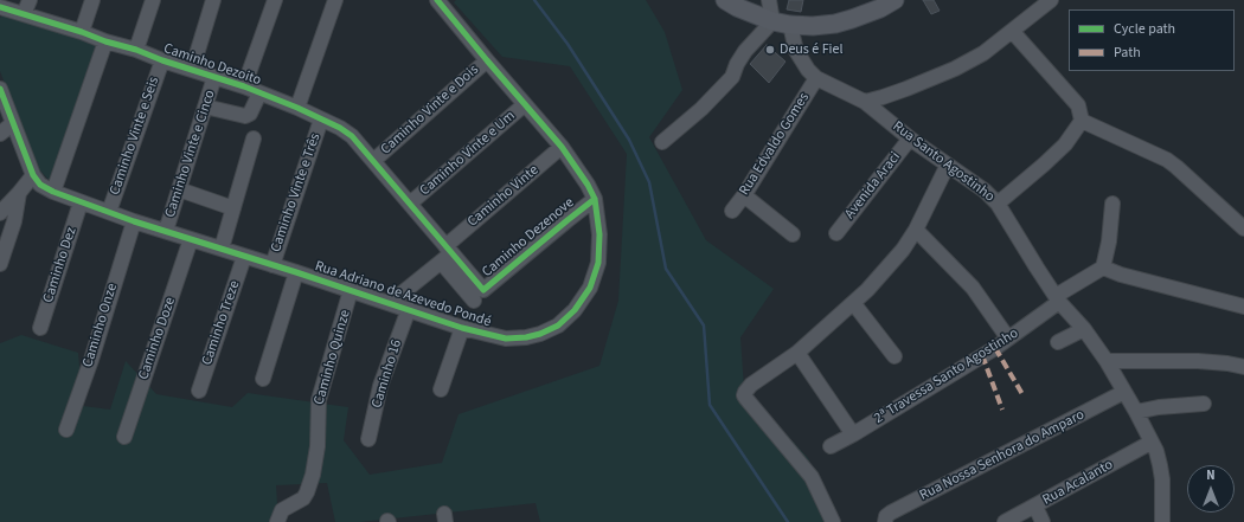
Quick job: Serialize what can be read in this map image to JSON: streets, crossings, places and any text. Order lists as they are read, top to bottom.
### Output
{
  "streets": {
    "street": [
      "Caminho Dezoito",
      "Caminho Vinte e Dois",
      "Caminho Vinte e Seis",
      "Rua Edvaldo Gomes",
      "Caminho Vinte e Cinco",
      "Caminho Vinte e Um",
      "Rua Santo Agostinho",
      "Avenida Araci",
      "Caminho Vinte e Três",
      "Caminho Vinte",
      "Caminho Dezenove",
      "Caminho Dez",
      "Rua Adriano de Azevedo Pondé",
      "Caminho Treze",
      "Caminho Onze",
      "Caminho Doze",
      "Caminho Quinze",
      "Caminho 16",
      "2ª Travessa Santo Agostinho",
      "Rua Nossa Senhora do Amparo",
      "Rua Acalanto"
    ]
  },
  "crossings": [
    ["Caminho Dezoito", "Caminho Vinte e Dois"],
    ["Caminho Dezoito", "Caminho Vinte e Seis"],
    ["Caminho Dezoito", "Caminho Vinte e Cinco"],
    ["Caminho Dezoito", "Caminho Vinte e Um"],
    ["Caminho Dezoito", "Caminho Vinte e Três"],
    ["Caminho Dezoito", "Caminho Vinte"],
    ["Caminho Dezoito", "Caminho Dezenove"],
    ["Caminho Vinte e Dois", "Rua Adriano de Azevedo Pondé"],
    ["Caminho Vinte e Seis", "Rua Adriano de Azevedo Pondé"],
    ["Rua Edvaldo Gomes", "Rua Santo Agostinho"],
    ["Caminho Vinte e Cinco", "Rua Adriano de Azevedo Pondé"],
    ["Caminho Vinte e Um", "Rua Adriano de Azevedo Pondé"],
    ["Rua Santo Agostinho", "Avenida Araci"],
    ["Rua Santo Agostinho", "2ª Travessa Santo Agostinho"],
    ["Rua Santo Agostinho", "Rua Nossa Senhora do Amparo"],
    ["Rua Santo Agostinho", "Rua Acalanto"],
    ["Caminho Vinte e Três", "Rua Adriano de Azevedo Pondé"],
    ["Caminho Vinte", "Rua Adriano de Azevedo Pondé"],
    ["Caminho Dezenove", "Rua Adriano de Azevedo Pondé"],
    ["Caminho Dez", "Rua Adriano de Azevedo Pondé"],
    ["Rua Adriano de Azevedo Pondé", "Caminho Treze"],
    ["Rua Adriano de Azevedo Pondé", "Caminho Onze"],
    ["Rua Adriano de Azevedo Pondé", "Caminho Doze"],
    ["Rua Adriano de Azevedo Pondé", "Caminho Quinze"],
    ["Rua Adriano de Azevedo Pondé", "Caminho 16"]
  ],
  "places": ["Deus é Fiel"],
  "legend": ["Cycle path", "Path"],
  "north": "top"
}
